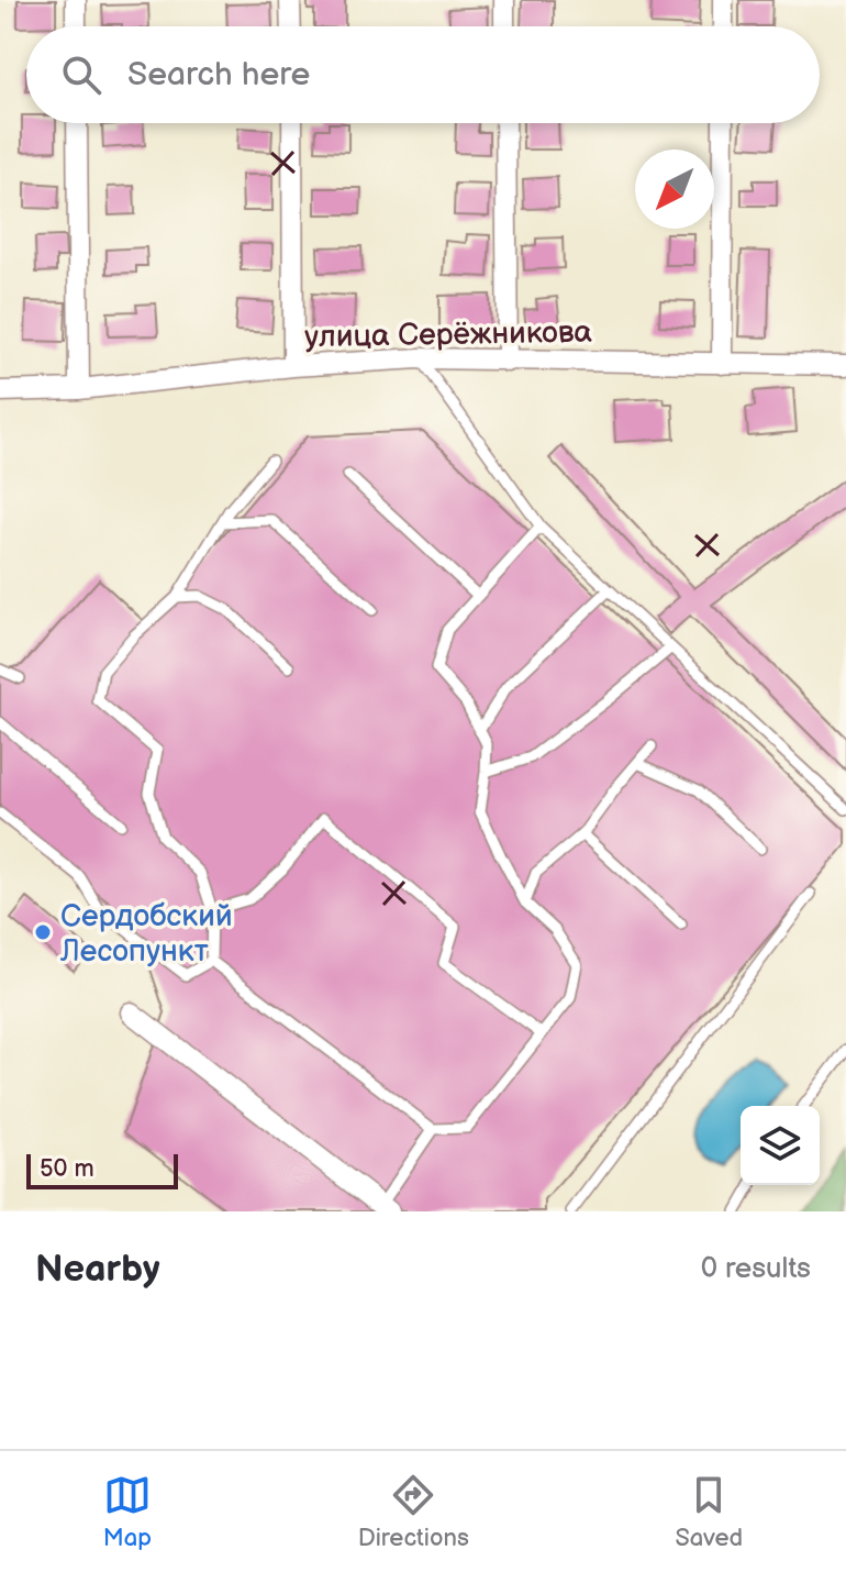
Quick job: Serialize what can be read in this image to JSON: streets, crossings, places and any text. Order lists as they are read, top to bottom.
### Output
{
  "streets": {
    "street": ["улица Серёжникова"]
  },
  "places": ["Сердобский Лесопункт"],
  "scale_bar": "50 m",
  "north": "bottom left",
  "page": {
    "search": "Search here",
    "scale": "50 m",
    "heading": ["Nearby", "0 results"],
    "nav": ["Map", "Directions", "Saved"]
  }
}
